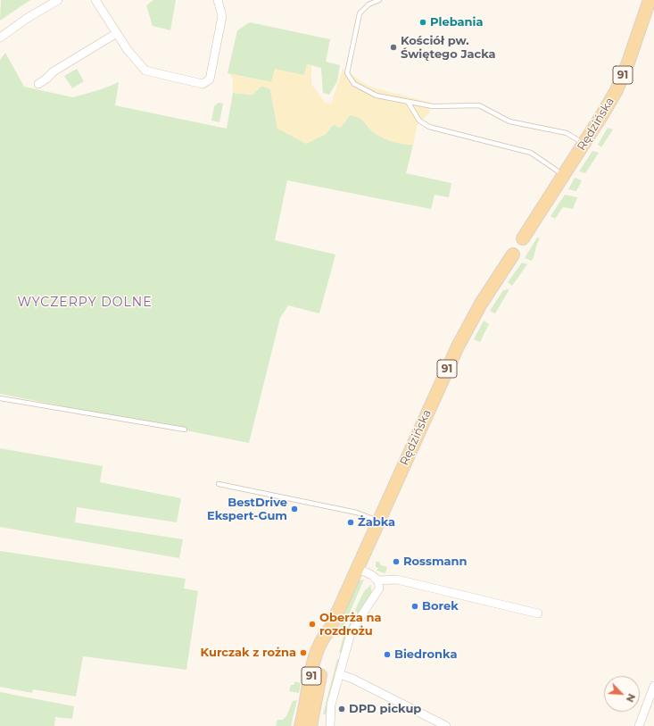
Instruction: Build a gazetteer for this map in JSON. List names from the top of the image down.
{
  "streets": {
    "main road": ["91", "Rędzińska"]
  },
  "districts": ["WYCZERPY DOLNE"],
  "places": [
    "Plebania",
    "Kościół pw. Świętego Jacka",
    "BestDrive Ekspert-Gum",
    "Żabka",
    "Rossmann",
    "Borek",
    "Oberża na rozdrożu",
    "Kurczak z rożna",
    "Biedronka",
    "DPD pickup"
  ],
  "north": "bottom right"
}
